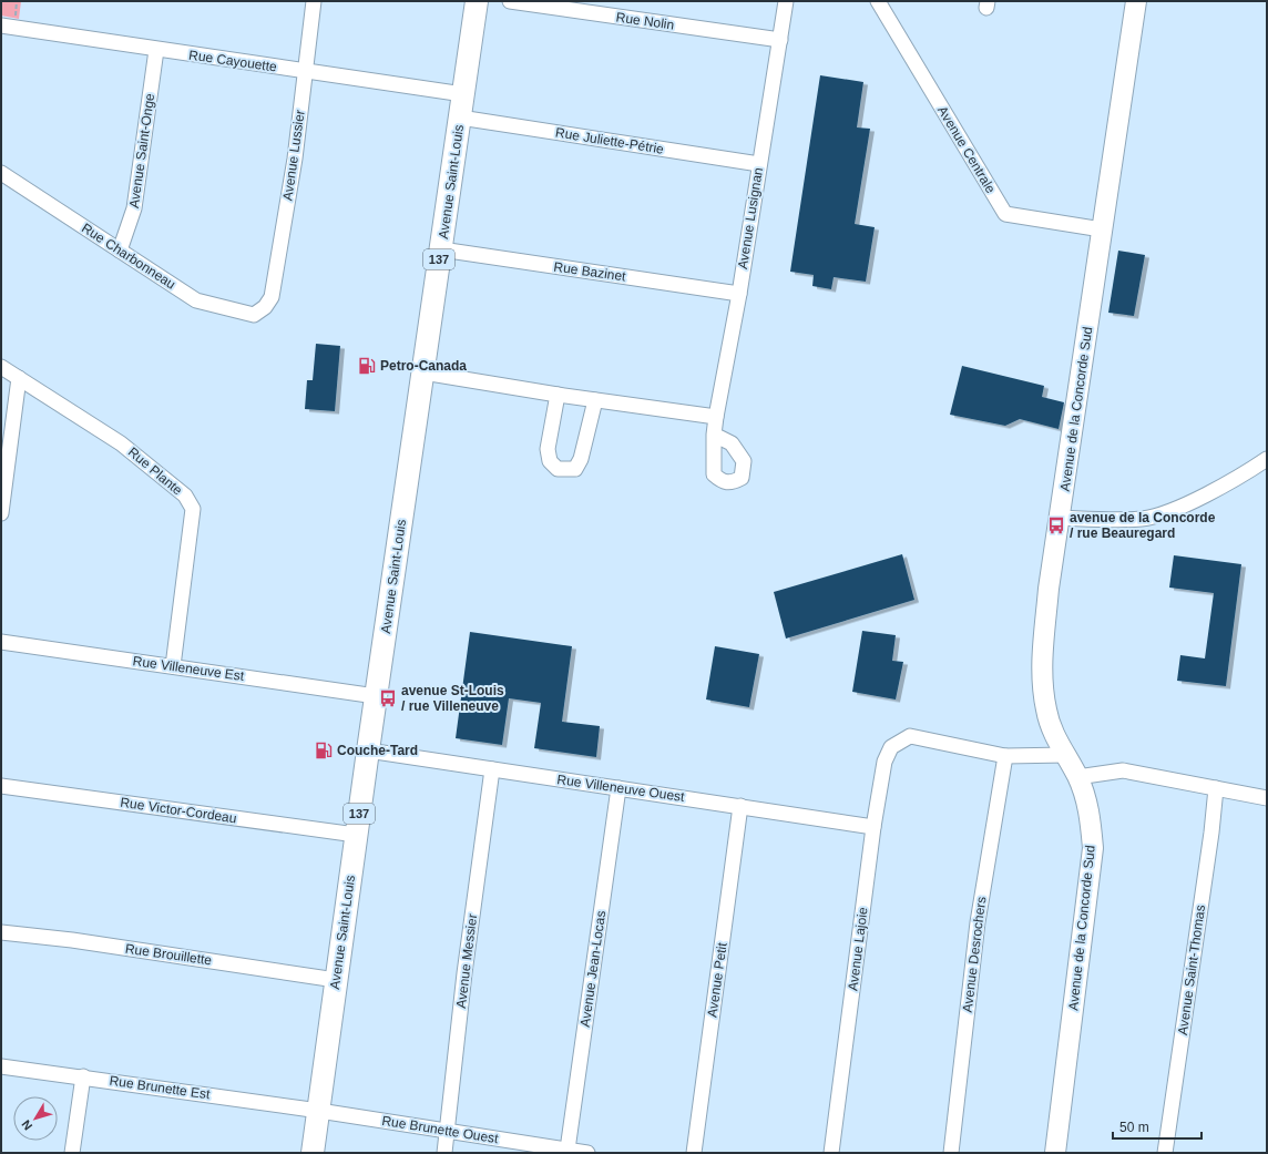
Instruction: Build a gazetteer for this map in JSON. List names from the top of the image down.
{
  "streets": {
    "main road": ["Avenue Saint-Louis", "137"],
    "street": [
      "Rue Nolin",
      "Rue Cayouette",
      "Rue Juliette-Pétrie",
      "Avenue Centrale",
      "Avenue Saint-Onge",
      "Avenue Lussier",
      "Avenue Lusignan",
      "Rue Charbonneau",
      "Rue Bazinet",
      "Avenue de la Concorde Sud",
      "Rue Plante",
      "Rue Villeneuve Est",
      "Rue Villeneuve Ouest",
      "Rue Victor-Cordeau",
      "Avenue Lajoie",
      "Rue Brouillette",
      "Avenue Desrochers",
      "Avenue Messier",
      "Avenue Jean-Locas",
      "Avenue Saint-Thomas",
      "Avenue Petit",
      "Rue Brunette Est",
      "Rue Brunette Ouest"
    ]
  },
  "crossings": [
    ["Rue Nolin", "Avenue Lusignan"],
    ["Rue Cayouette", "Avenue Saint-Onge"],
    ["Rue Cayouette", "Avenue Lussier"],
    ["Rue Cayouette", "Avenue Saint-Louis"],
    ["Rue Juliette-Pétrie", "Avenue Saint-Louis"],
    ["Rue Juliette-Pétrie", "Avenue Lusignan"],
    ["Avenue Centrale", "Avenue de la Concorde Sud"],
    ["Avenue Saint-Onge", "Rue Charbonneau"],
    ["Avenue Lussier", "Rue Charbonneau"],
    ["Avenue Saint-Louis", "Rue Bazinet"],
    ["Avenue Saint-Louis", "Rue Villeneuve Est"],
    ["Avenue Saint-Louis", "Rue Villeneuve Ouest"],
    ["Avenue Saint-Louis", "Rue Victor-Cordeau"],
    ["Avenue Saint-Louis", "Rue Brouillette"],
    ["Avenue Saint-Louis", "Rue Brunette Est"],
    ["Avenue Saint-Louis", "Rue Brunette Ouest"],
    ["Avenue Lusignan", "Rue Bazinet"],
    ["Rue Plante", "Rue Villeneuve Est"],
    ["Rue Villeneuve Ouest", "Avenue Lajoie"],
    ["Rue Villeneuve Ouest", "Avenue Messier"],
    ["Rue Villeneuve Ouest", "Avenue Jean-Locas"],
    ["Rue Villeneuve Ouest", "Avenue Petit"],
    ["Avenue Lajoie", "Avenue Desrochers"],
    ["Avenue Messier", "Rue Brunette Ouest"],
    ["Avenue Jean-Locas", "Rue Brunette Ouest"],
    ["Rue Brunette Est", "Rue Brunette Ouest"]
  ],
  "places": {
    "fuel station": ["Petro-Canada", "Couche-Tard"],
    "bus stop": ["avenue de la Concorde / rue Beauregard", "avenue St-Louis / rue Villeneuve"]
  },
  "scale_bar": "50 m",
  "north": "bottom left"
}
